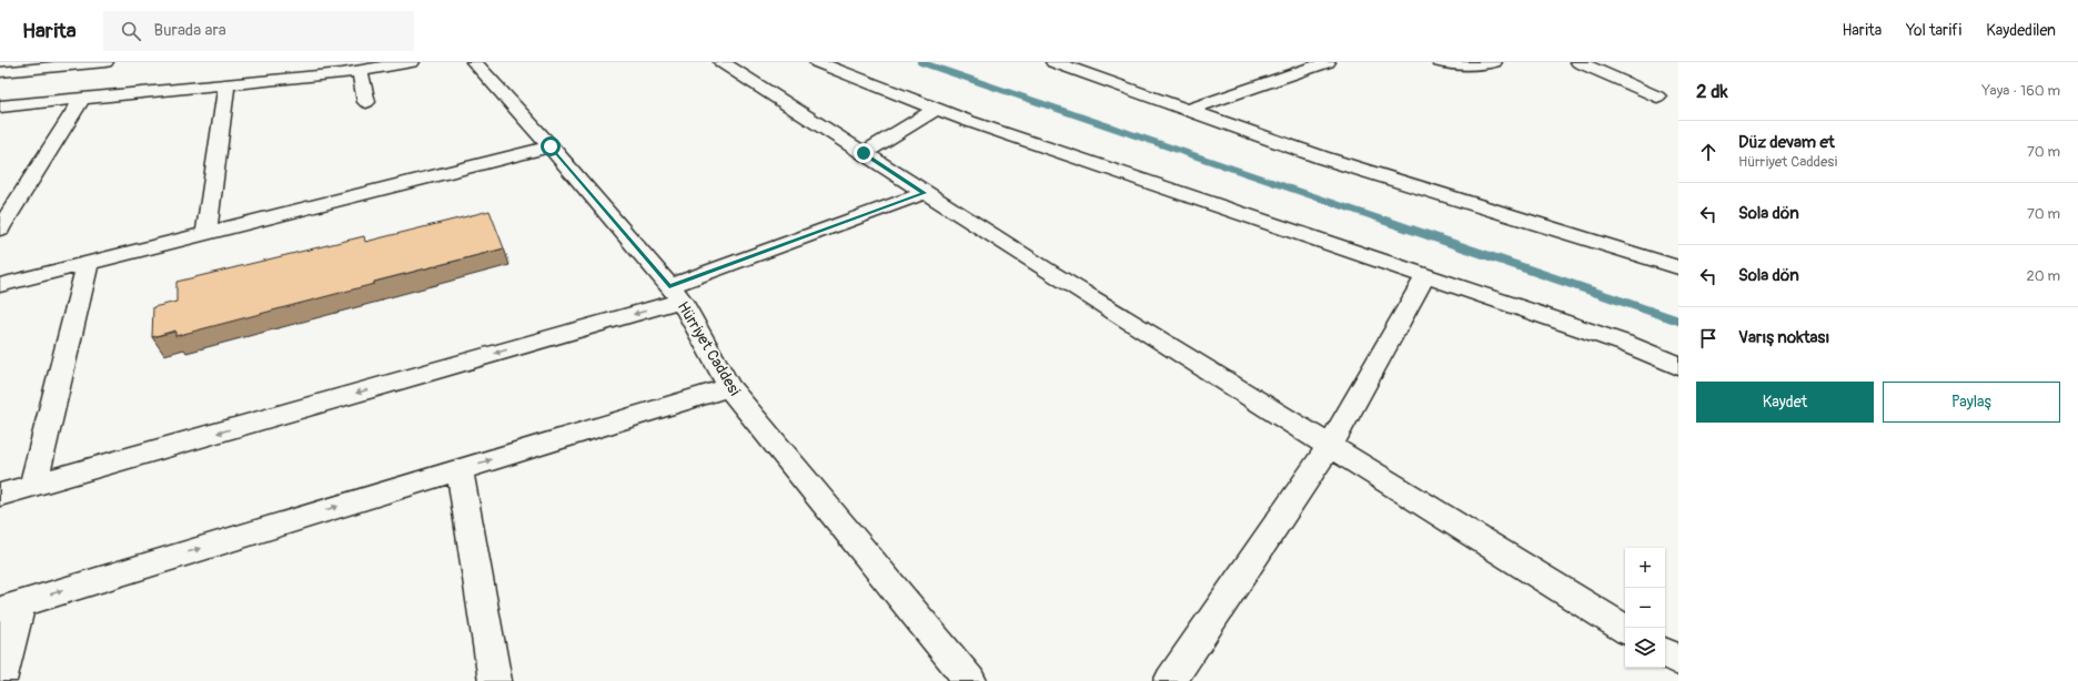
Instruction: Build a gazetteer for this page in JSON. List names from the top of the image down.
{
  "streets": {
    "street": ["Hürriyet Caddesi"]
  },
  "page": {
    "header": "Harita",
    "search": "Burada ara",
    "nav": ["Harita", "Yol tarifi", "Kaydedilen"],
    "heading": ["2 dk", "Yaya · 160 m"],
    "list": [
      ["Düz devam et", "Hürriyet Caddesi", "70 m"],
      ["Sola dön", "70 m"],
      ["Sola dön", "20 m"],
      "Varış noktası"
    ],
    "buttons": ["Kaydet", "Paylaş"],
    "map_buttons": ["+", "−"]
  }
}
